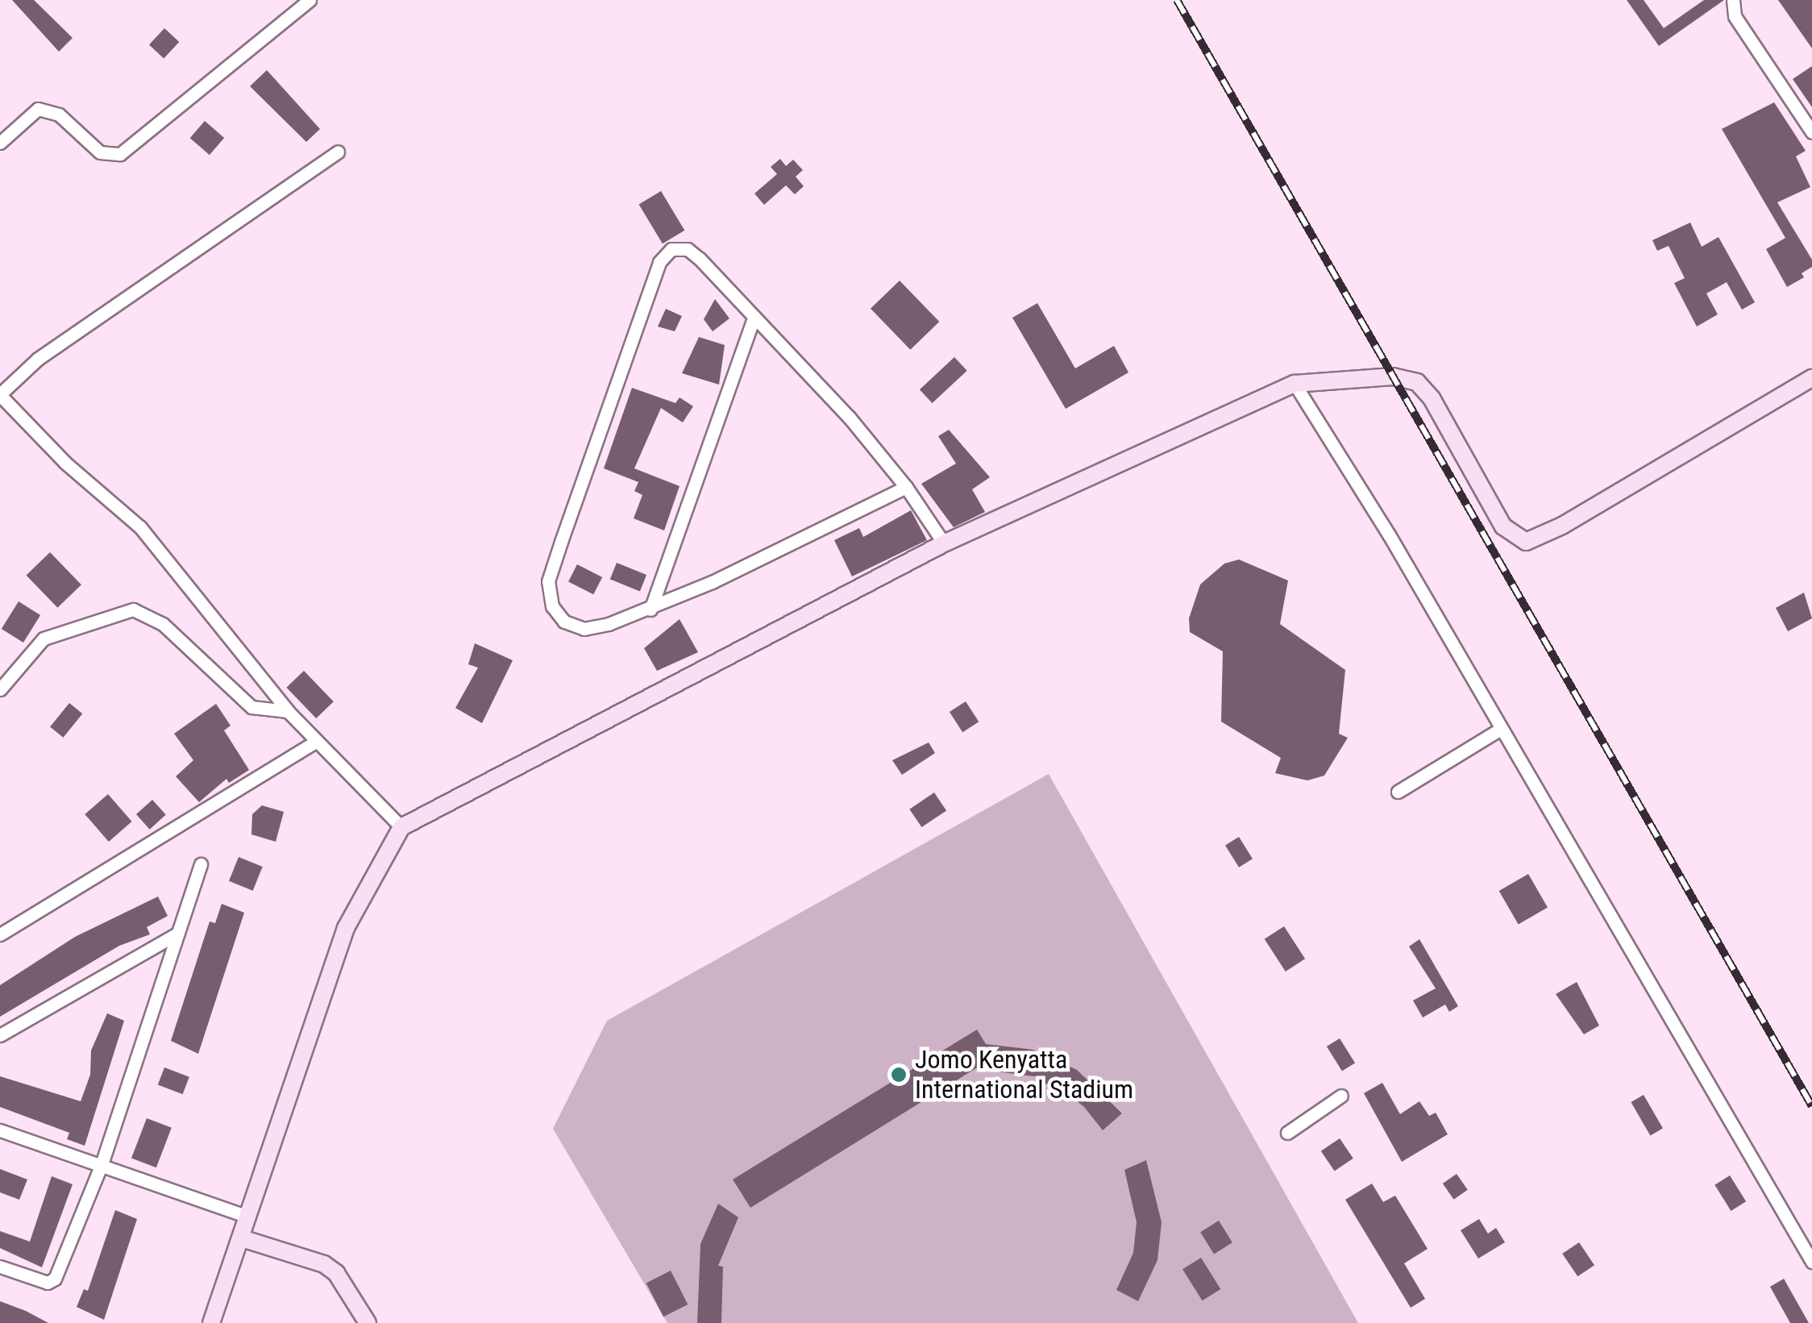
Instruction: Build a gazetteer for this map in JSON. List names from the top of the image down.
{
  "places": ["Jomo Kenyatta International Stadium"]
}
